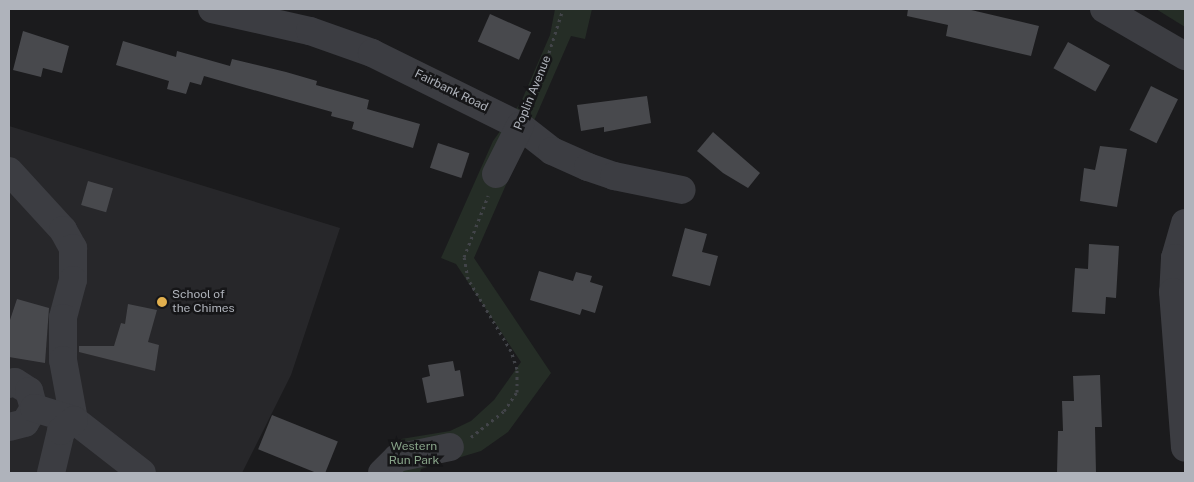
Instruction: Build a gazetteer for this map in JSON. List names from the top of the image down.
{
  "streets": {
    "street": ["Fairbank Road", "Poplin Avenue"]
  },
  "crossings": [
    ["Fairbank Road", "Poplin Avenue"]
  ],
  "parks": ["Western Run Park"],
  "places": ["School of the Chimes"]
}
